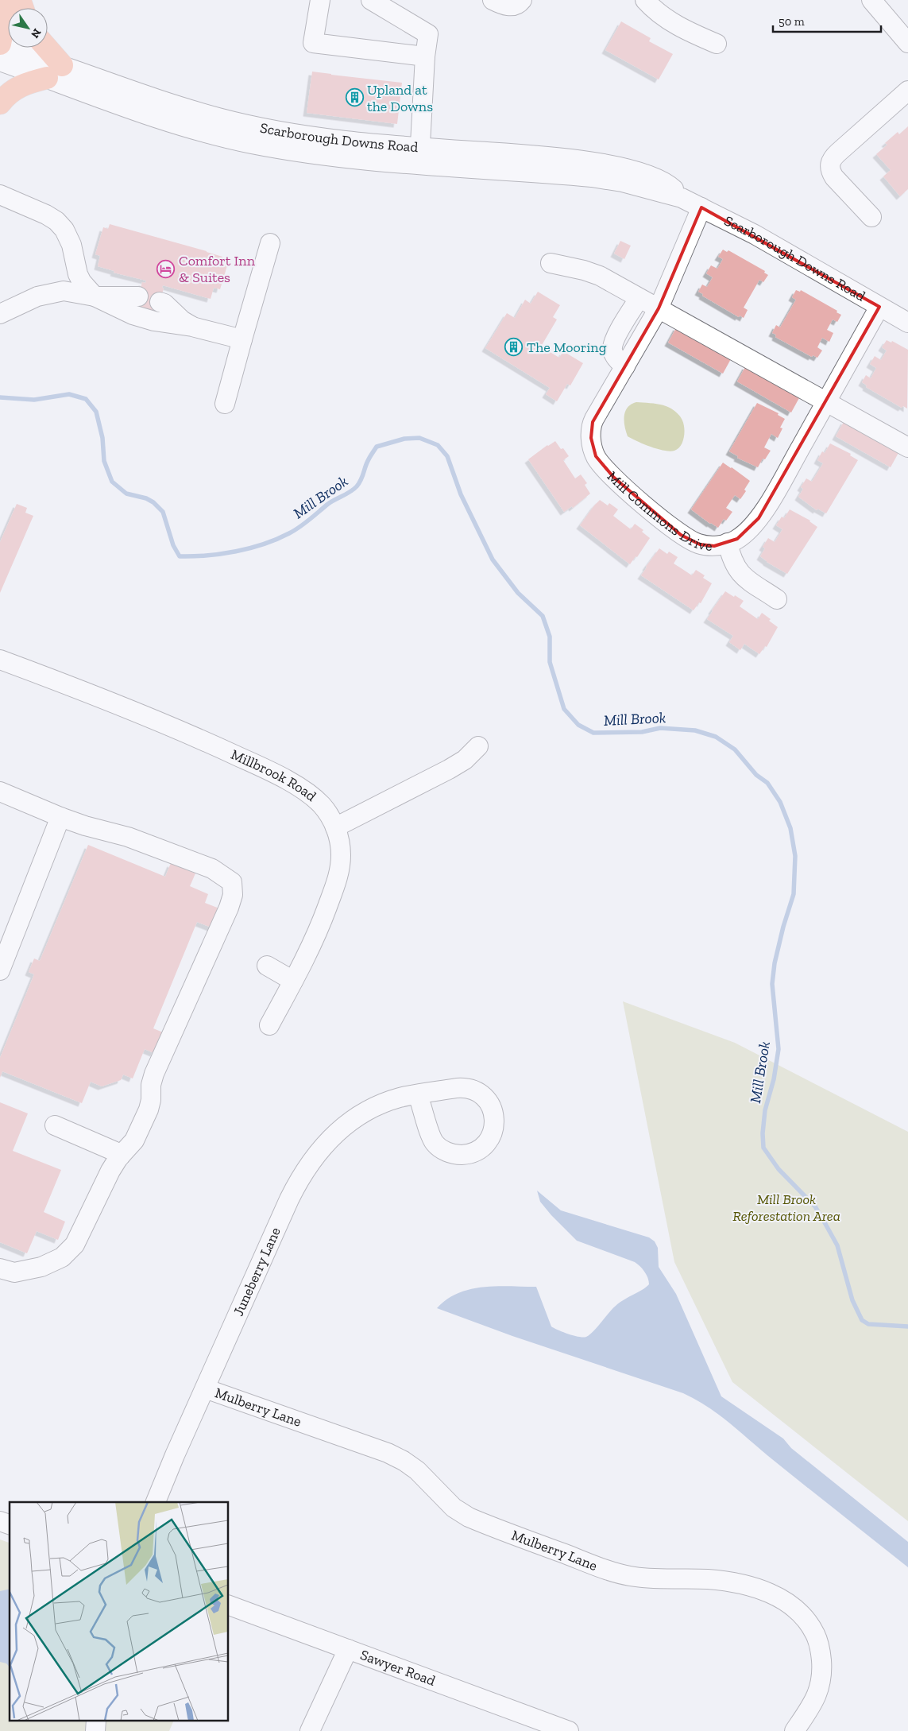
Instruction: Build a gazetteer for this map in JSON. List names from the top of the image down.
{
  "streets": {
    "street": [
      "Scarborough Downs Road",
      "Mill Commons Drive",
      "Millbrook Road",
      "Juneberry Lane",
      "Mulberry Lane",
      "Sawyer Road"
    ]
  },
  "crossings": [
    ["Scarborough Downs Road", "Mill Commons Drive"],
    ["Juneberry Lane", "Mulberry Lane"]
  ],
  "water": ["Mill Brook"],
  "parks": ["Mill Brook Reforestation Area"],
  "places": {
    "building": ["Upland at the Downs", "The Mooring"],
    "hotel": ["Comfort Inn & Suites"]
  },
  "scale_bar": "50 m",
  "north": "bottom right"
}
